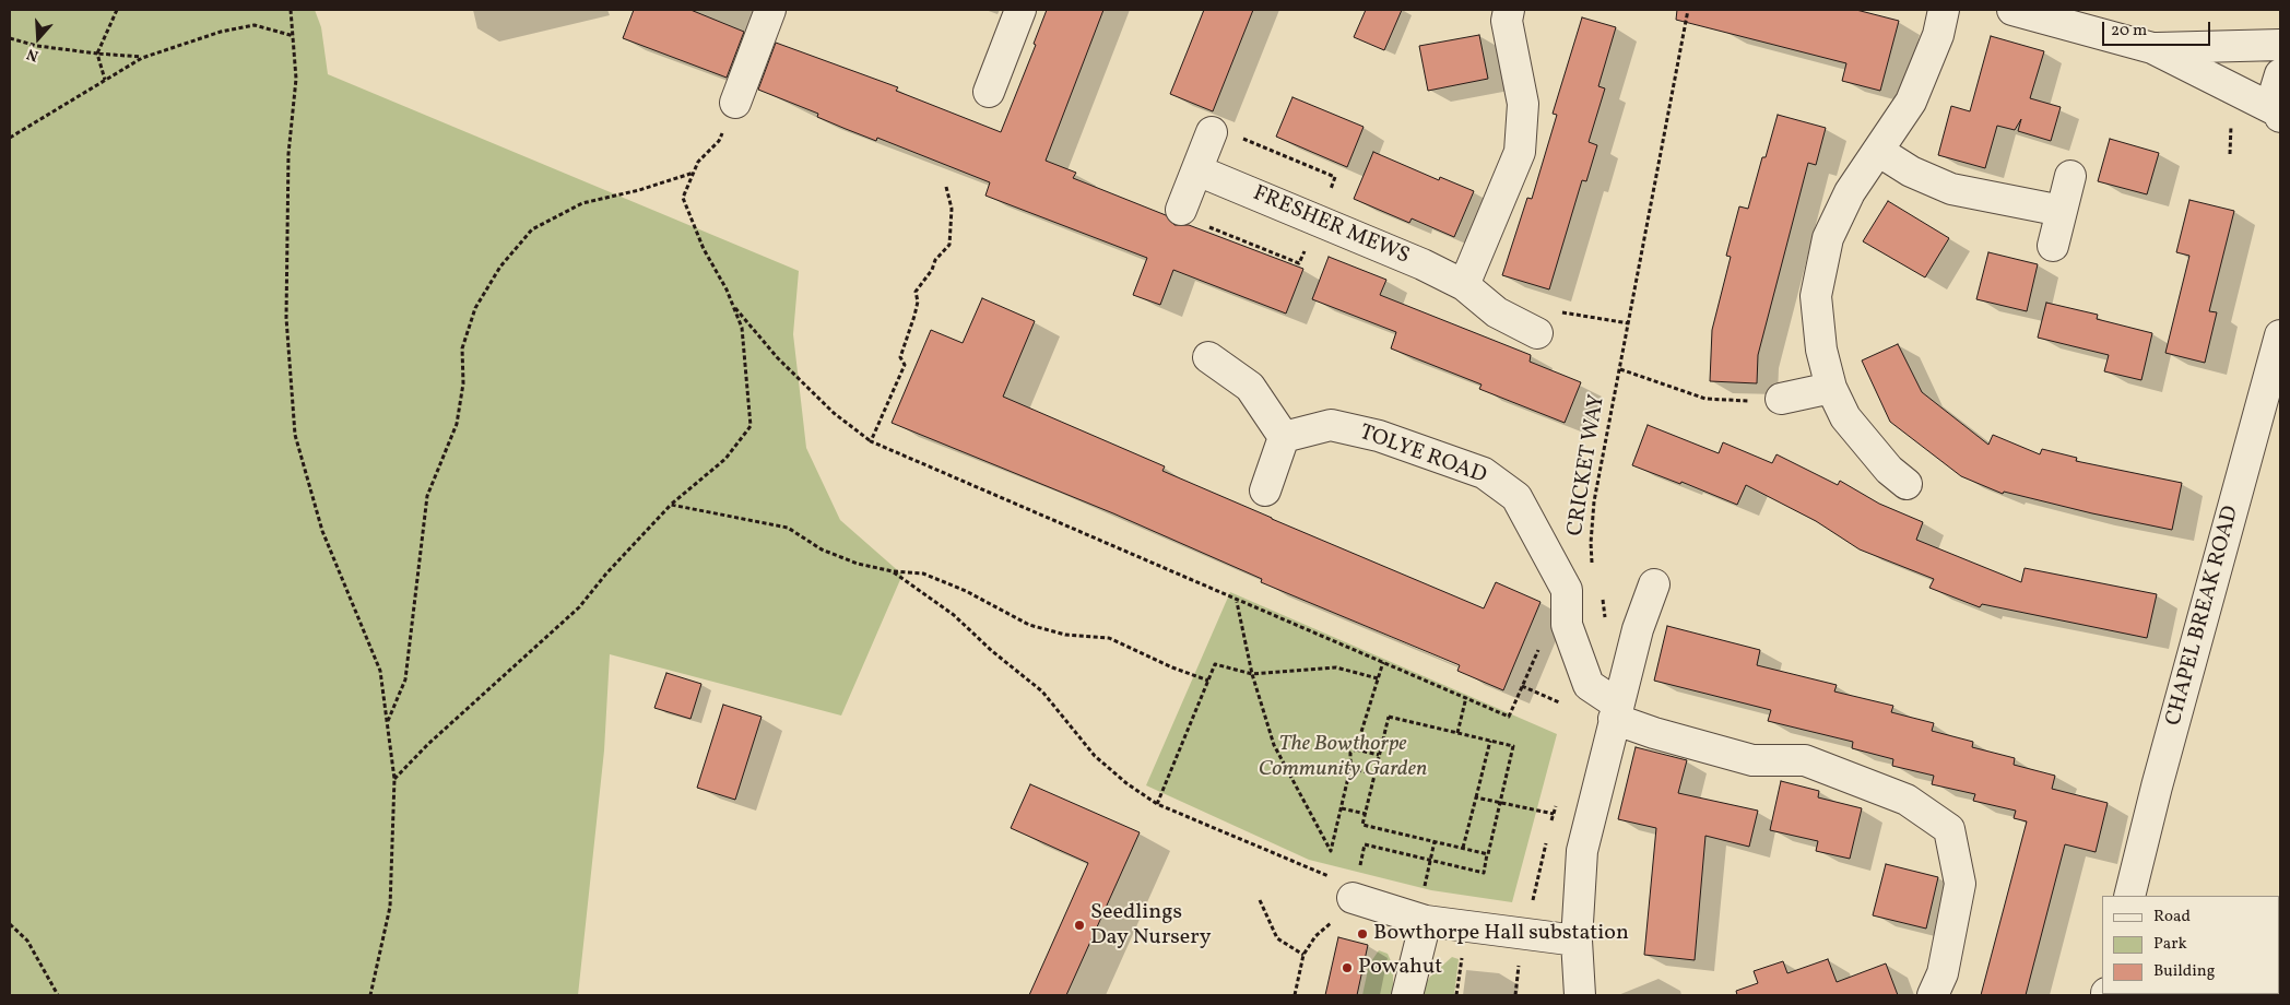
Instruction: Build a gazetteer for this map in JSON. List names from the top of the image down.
{
  "streets": {
    "street": ["FRESHER MEWS", "TOLYE ROAD", "CHAPEL BREAK ROAD"],
    "path": ["CRICKET WAY"]
  },
  "parks": ["The Bowthorpe Community Garden"],
  "places": ["Seedlings Day Nursery", "Bowthorpe Hall substation", "Powahut"],
  "legend": ["Road", "Park", "Building"],
  "scale_bar": "20 m",
  "north": "bottom"
}
